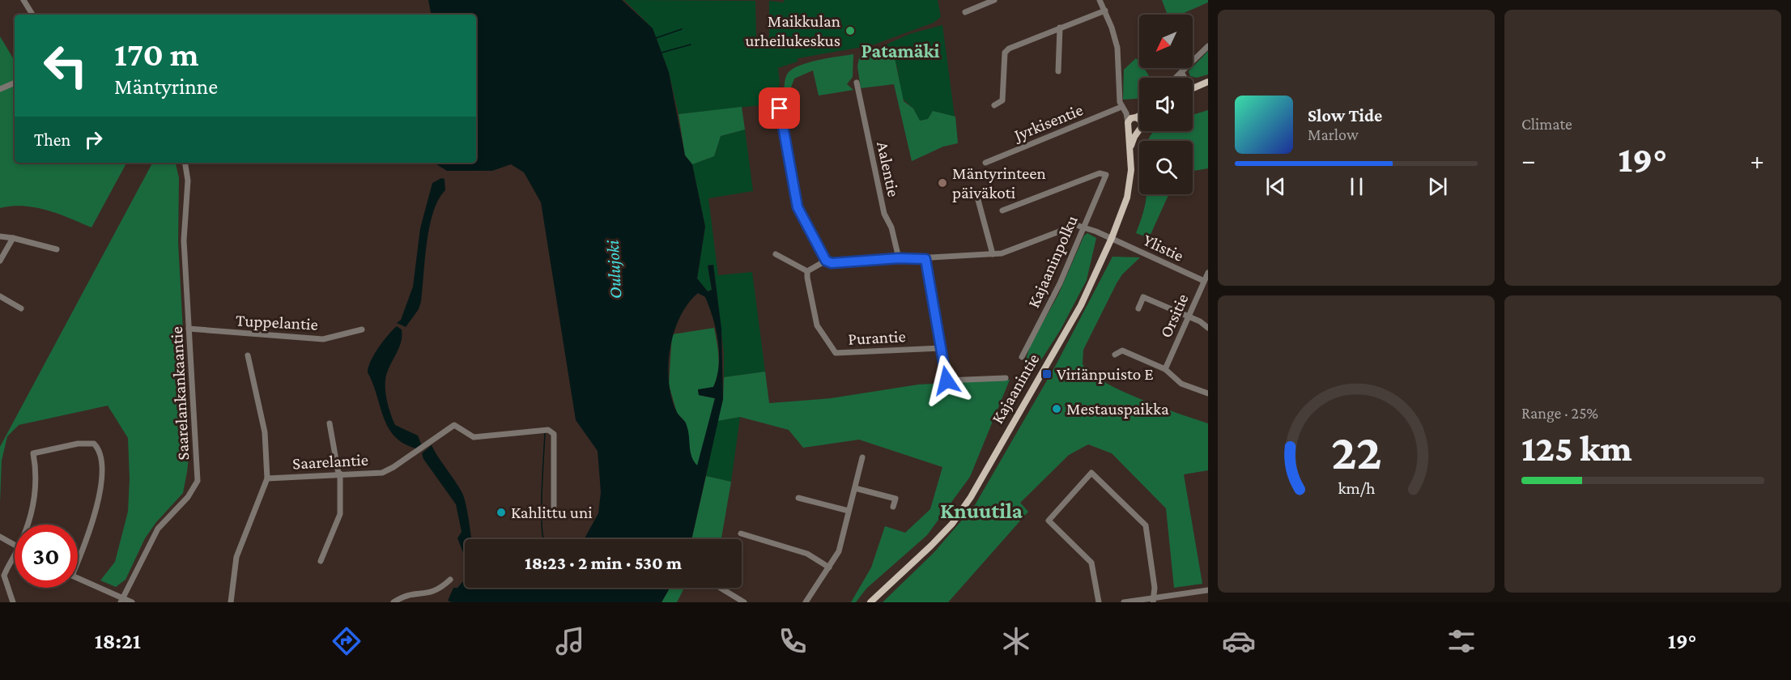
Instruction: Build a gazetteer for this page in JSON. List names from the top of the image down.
{
  "streets": {
    "main road": ["Kajaanintie"],
    "street": [
      "Jyrkisentie",
      "Aalentie",
      "Ylistie",
      "Kajaaninpolku",
      "Orsitie",
      "Tuppelantie",
      "Purantie",
      "Saarelankankaantie",
      "Saarelantie"
    ]
  },
  "crossings": [
    ["Ylistie", "Kajaaninpolku"],
    ["Ylistie", "Orsitie"],
    ["Ylistie", "Kajaanintie"],
    ["Tuppelantie", "Saarelankankaantie"]
  ],
  "districts": ["Patamäki", "Knuutila"],
  "water": ["Oulujoki"],
  "places": {
    "other": [
      "Maikkulan urheilukeskus",
      "Mäntyrinteen päiväkoti",
      "Mestauspaikka",
      "Kahlittu uni"
    ],
    "transit": ["Viriänpuisto E"]
  },
  "north": "bottom left",
  "page": {
    "tile": [
      "Climate",
      ["Range · 25%", "125 km"]
    ],
    "turn": ["170 m", "Mäntyrinne"],
    "song": ["Slow Tide", "Marlow"],
    "then": "Then",
    "heat": ["−", "19°", "+"],
    "limit": "30",
    "trip": "18:23 · 2 min · 530 m",
    "tabs": ["18:21", "19°"],
    "gauge": ["22", "km/h"]
  }
}
